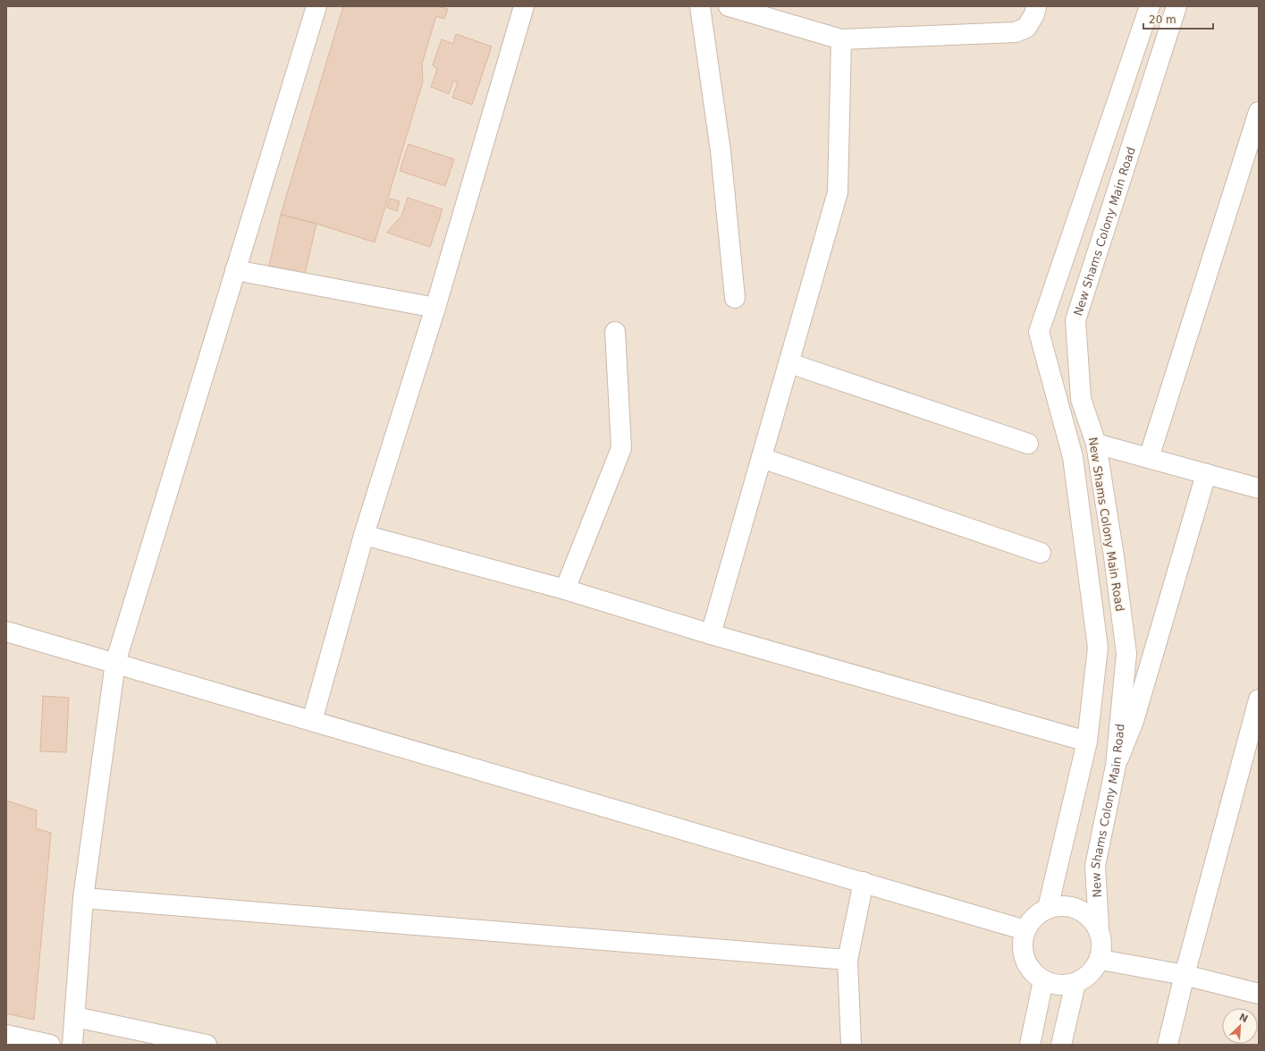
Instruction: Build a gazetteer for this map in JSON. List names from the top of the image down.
{
  "streets": {
    "street": ["New Shams Colony Main Road"]
  },
  "scale_bar": "20 m",
  "north": "top right"
}
